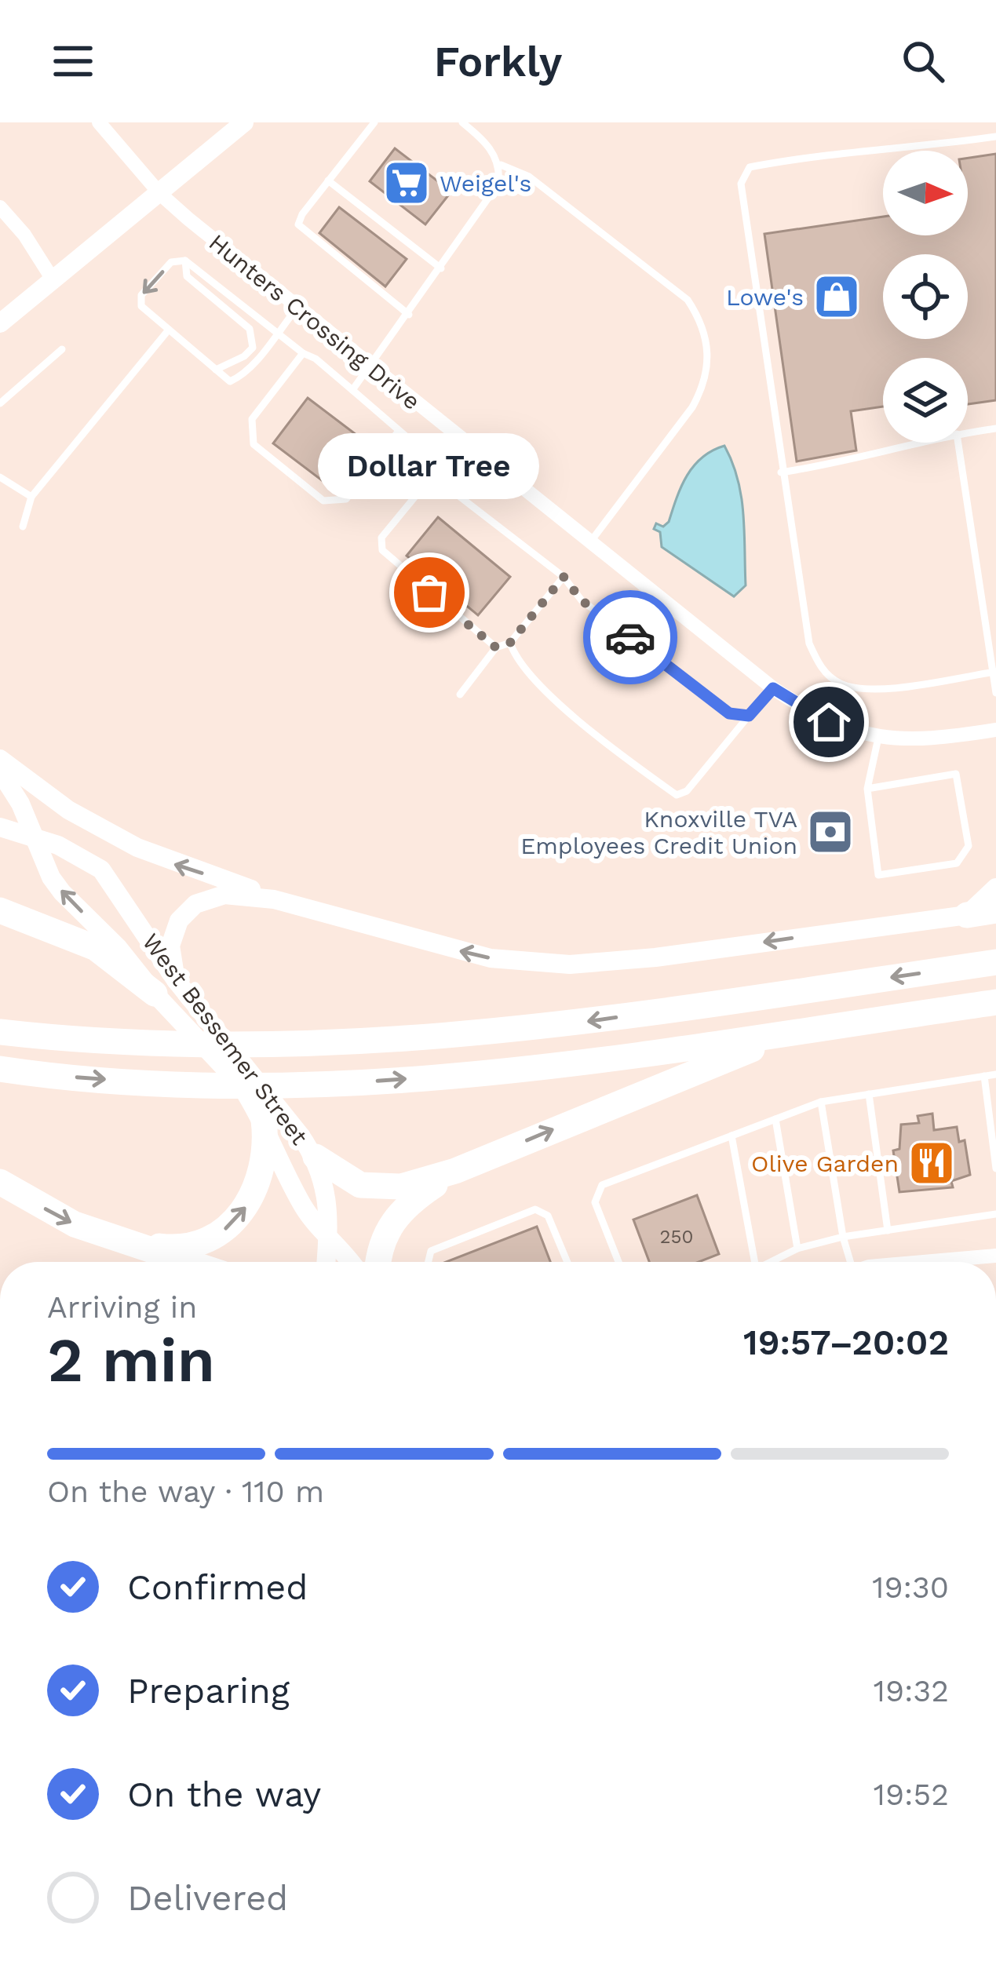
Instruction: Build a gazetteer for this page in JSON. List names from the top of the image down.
{
  "streets": {
    "main road": ["West Bessemer Street"],
    "street": ["Hunters Crossing Drive"]
  },
  "places": {
    "supermarket": ["Weigel's"],
    "shop": ["Lowe's"],
    "other": ["Dollar Tree"],
    "bank": ["Knoxville TVA Employees Credit Union"],
    "restaurant": ["Olive Garden"]
  },
  "house_numbers": ["250"],
  "north": "right",
  "page": {
    "header": "Forkly",
    "bubble": "Dollar Tree",
    "heading": ["2 min", "Arriving in", "19:57–20:02"],
    "bar": "On the way · 110 m",
    "list": [
      ["Confirmed", "19:30"],
      ["Preparing", "19:32"],
      ["On the way", "19:52"],
      "Delivered"
    ]
  }
}
